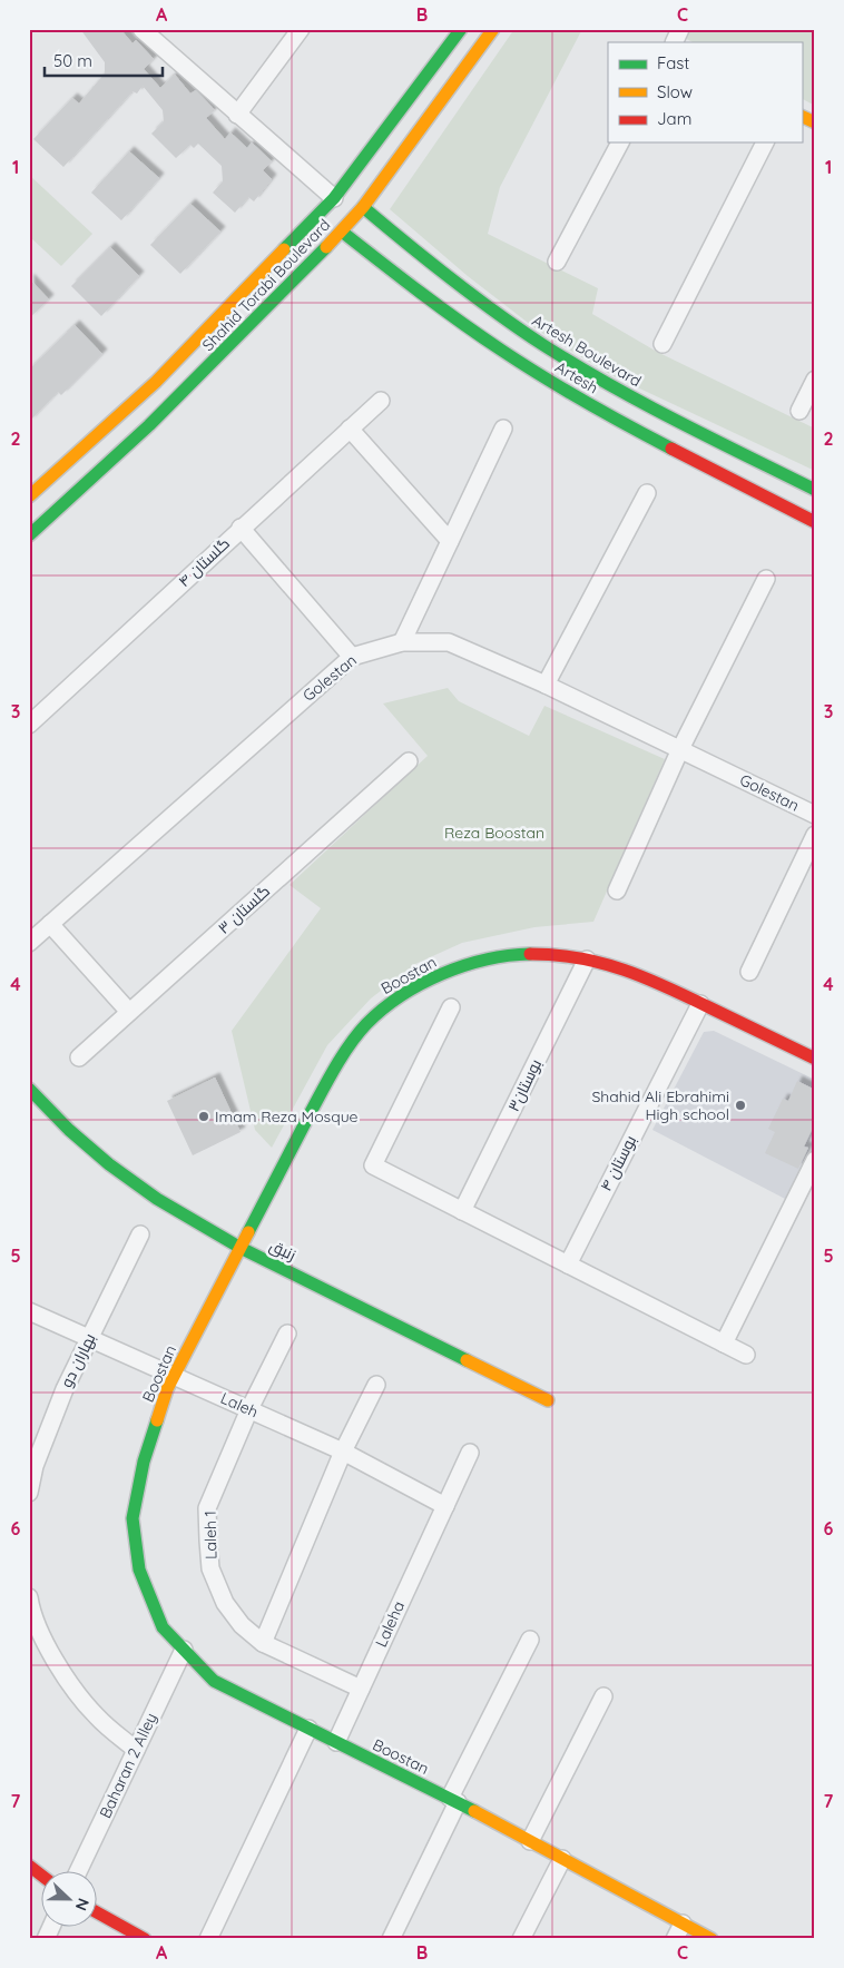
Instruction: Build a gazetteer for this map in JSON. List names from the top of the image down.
{
  "streets": {
    "street": [
      "Shahid Torabi Boulevard",
      "Artesh Boulevard",
      "Artesh",
      "گلستان ۴",
      "Golestan",
      "گلستان ۳",
      "Boostan",
      "بوستان۳",
      "بوستان ۴",
      "زنبق",
      "بهاران دو",
      "Laleh",
      "Laleh 1",
      "Laleha",
      "Baharan 2 Alley"
    ]
  },
  "crossings": [
    ["Shahid Torabi Boulevard", "Artesh Boulevard"],
    ["Shahid Torabi Boulevard", "Artesh"],
    ["Boostan", "بوستان۳"],
    ["Boostan", "بوستان ۴"],
    ["Boostan", "زنبق"],
    ["Boostan", "Laleh"],
    ["Boostan", "Laleha"],
    ["Boostan", "Baharan 2 Alley"],
    ["بهاران دو", "Laleh"],
    ["Laleh", "Laleh 1"],
    ["Laleh", "Laleha"],
    ["Laleh 1", "Laleha"]
  ],
  "parks": ["Reza Boostan"],
  "places": ["Shahid Ali Ebrahimi High school", "Imam Reza Mosque"],
  "legend": ["Fast", "Slow", "Jam"],
  "scale_bar": "50 m",
  "north": "right",
  "grid": {
    "columns": ["A", "B", "C"],
    "rows": [
      "1",
      "2",
      "3",
      "4",
      "5",
      "6",
      "7"
    ]
  }
}
